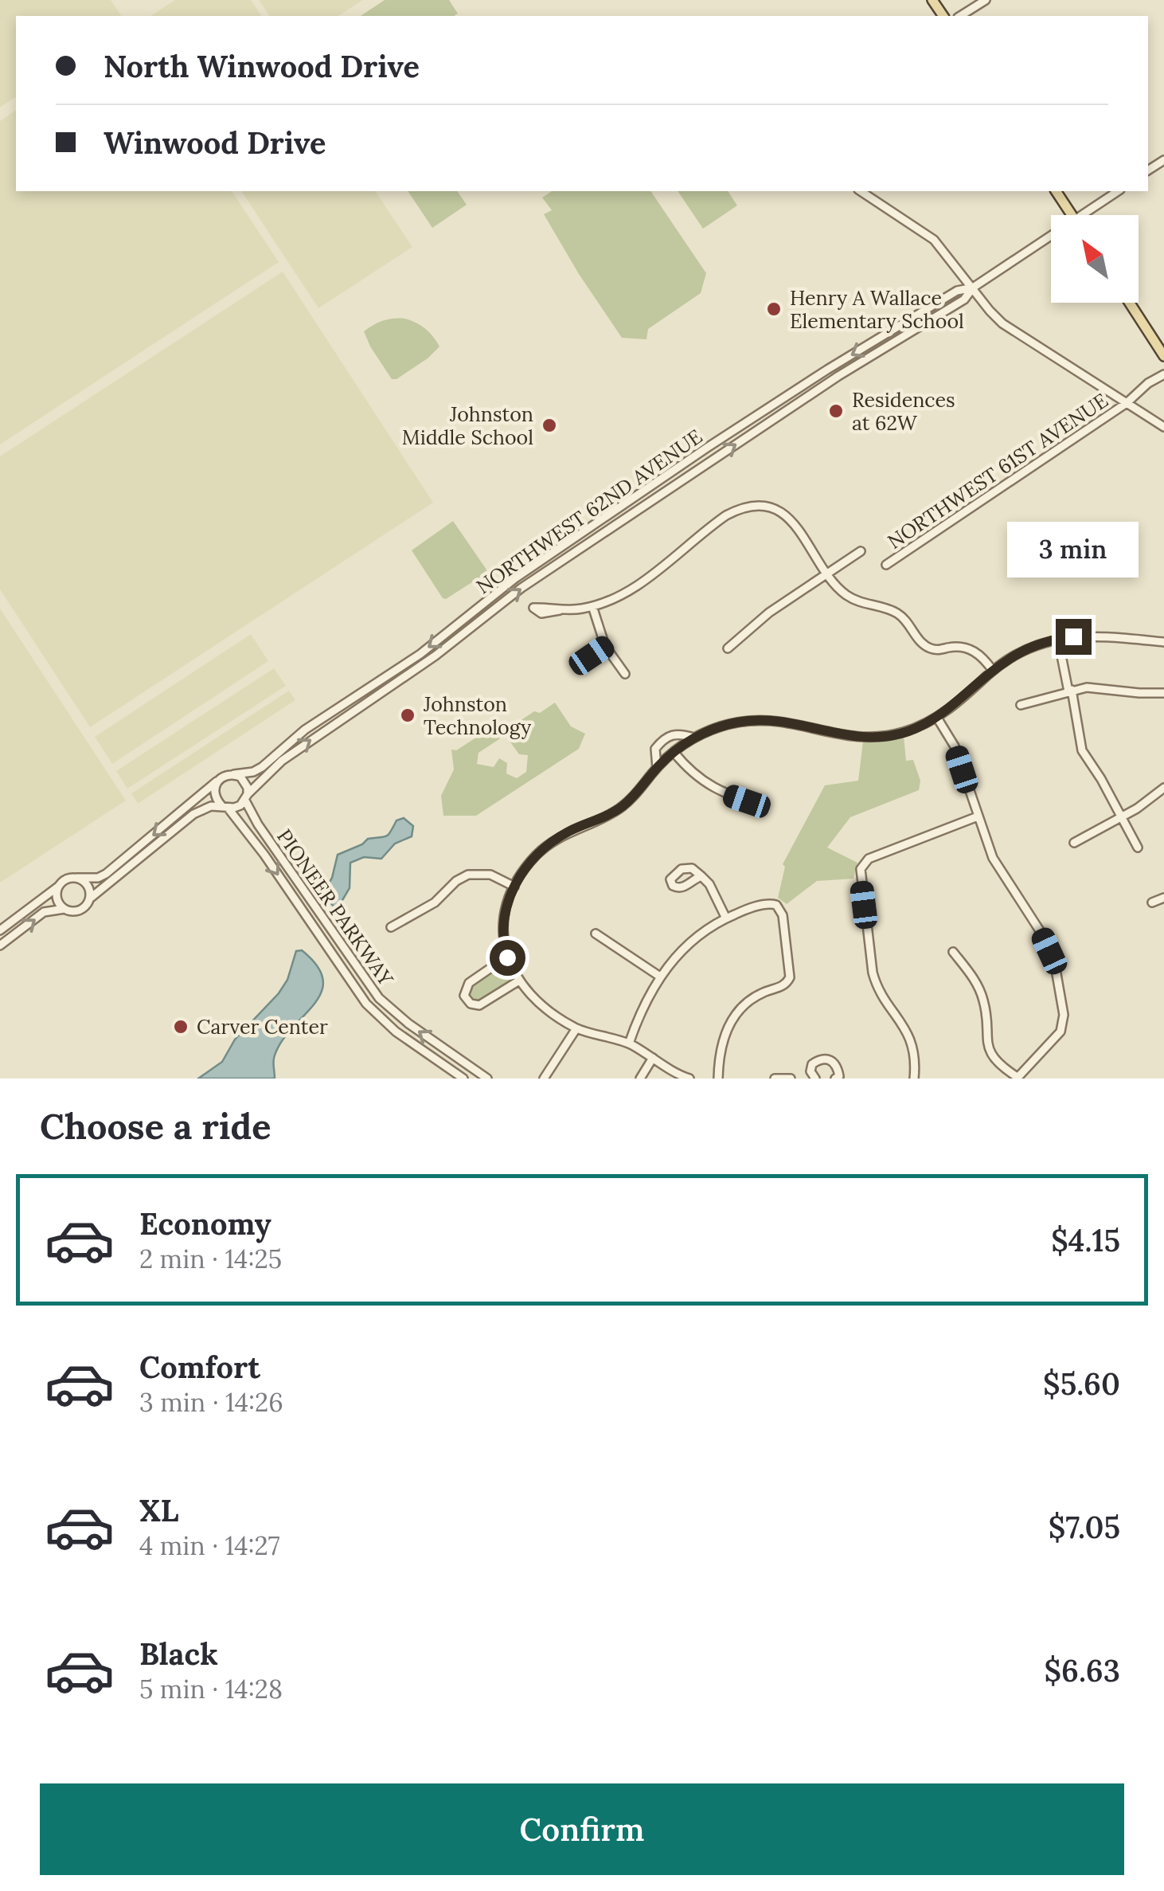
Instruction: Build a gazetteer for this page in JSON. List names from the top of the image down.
{
  "streets": {
    "street": ["NORTHWEST 61ST AVENUE", "NORTHWEST 62ND AVENUE", "PIONEER PARKWAY"]
  },
  "crossings": [
    ["NORTHWEST 62ND AVENUE", "PIONEER PARKWAY"]
  ],
  "places": [
    "Henry A Wallace Elementary School",
    "Residences at 62W",
    "Johnston Middle School",
    "Johnston Technology",
    "Carver Center"
  ],
  "north": "top left",
  "page": {
    "banner": ["North Winwood Drive", "Winwood Drive"],
    "bubble": "3 min",
    "heading": "Choose a ride",
    "list": [
      {
        "name": "Economy",
        "note": "2 min · 14:25",
        "value": "$4.15"
      },
      {
        "name": "Comfort",
        "note": "3 min · 14:26",
        "value": "$5.60"
      },
      {
        "name": "XL",
        "note": "4 min · 14:27",
        "value": "$7.05"
      },
      {
        "name": "Black",
        "note": "5 min · 14:28",
        "value": "$6.63"
      }
    ],
    "buttons": "Confirm"
  }
}
